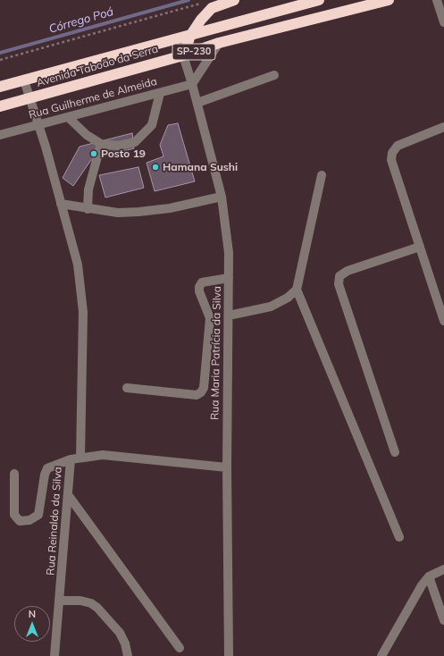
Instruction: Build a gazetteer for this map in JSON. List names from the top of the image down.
{
  "streets": {
    "highway": ["SP-230", "Avenida Taboão da Serra"],
    "street": ["Rua Guilherme de Almeida", "Rua Maria Patrícia da Silva", "Rua Reinaldo da Silva"]
  },
  "crossings": [
    ["Avenida Taboão da Serra", "Rua Maria Patrícia da Silva"],
    ["Rua Guilherme de Almeida", "Rua Maria Patrícia da Silva"],
    ["Rua Maria Patrícia da Silva", "Rua Reinaldo da Silva"]
  ],
  "water": ["Córrego Poá"],
  "places": ["Posto 19", "Hamana Sushi"],
  "north": "top"
}
